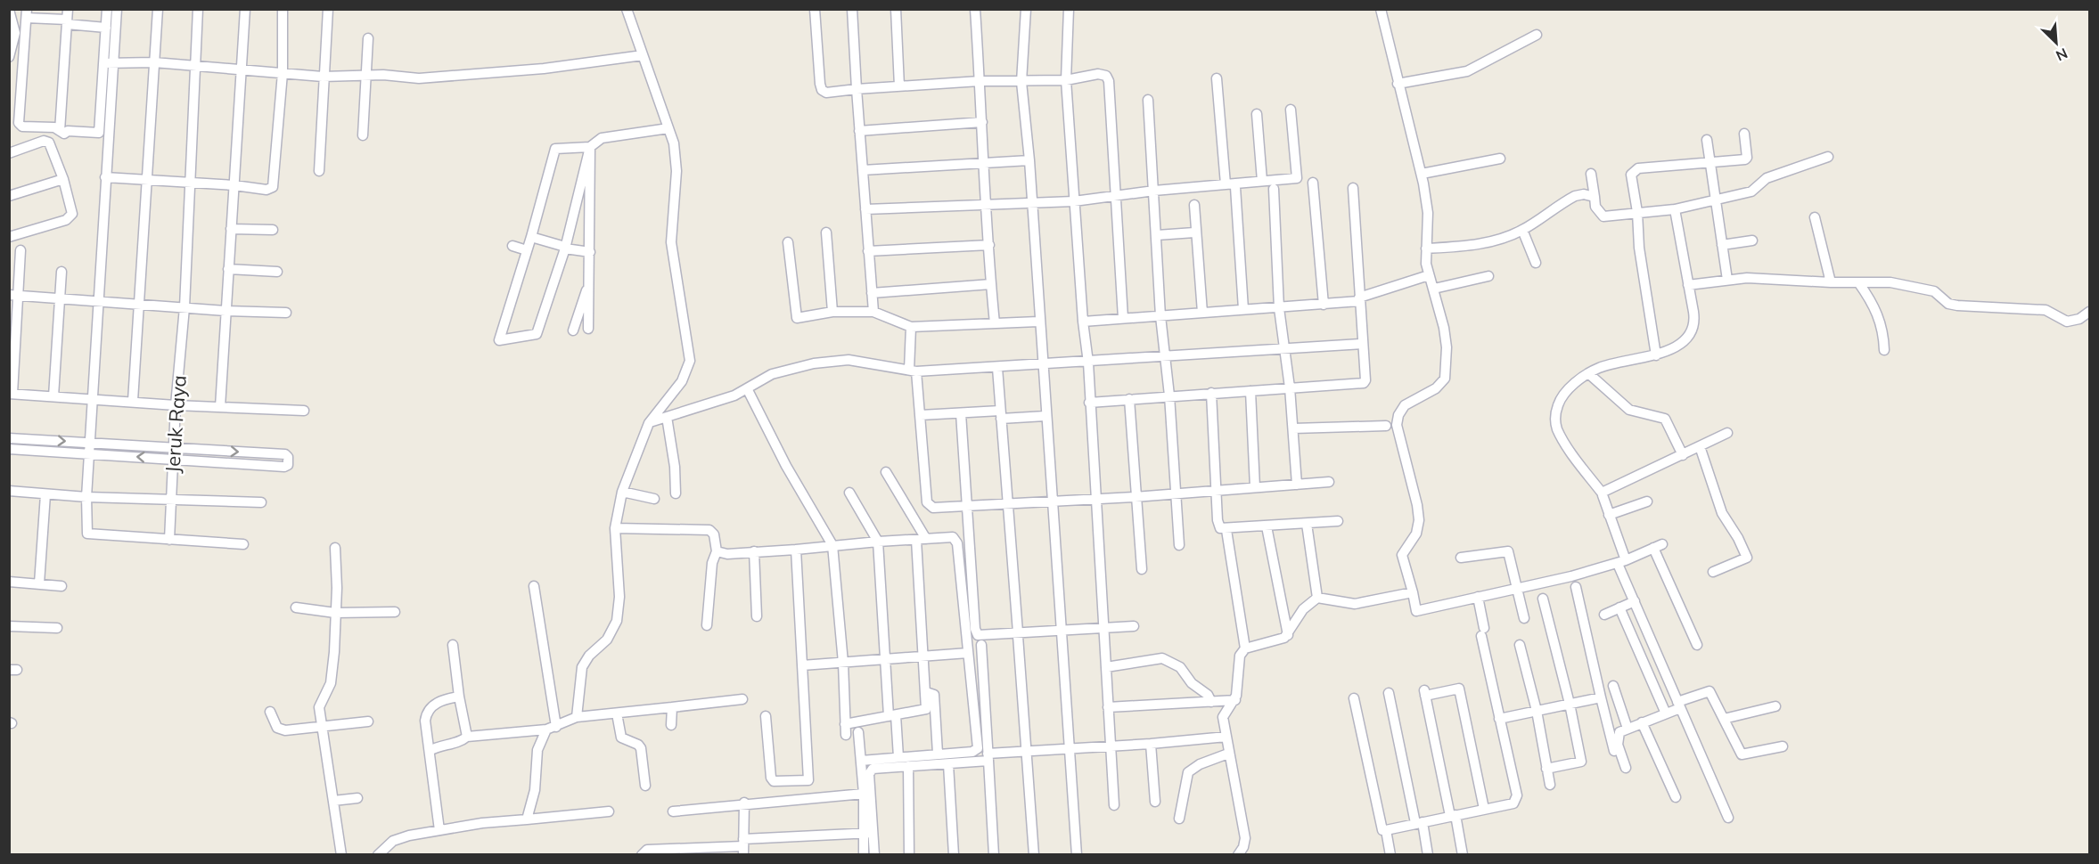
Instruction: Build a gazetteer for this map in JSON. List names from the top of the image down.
{
  "streets": {
    "street": ["Jeruk Raya"]
  },
  "north": "bottom right"
}
